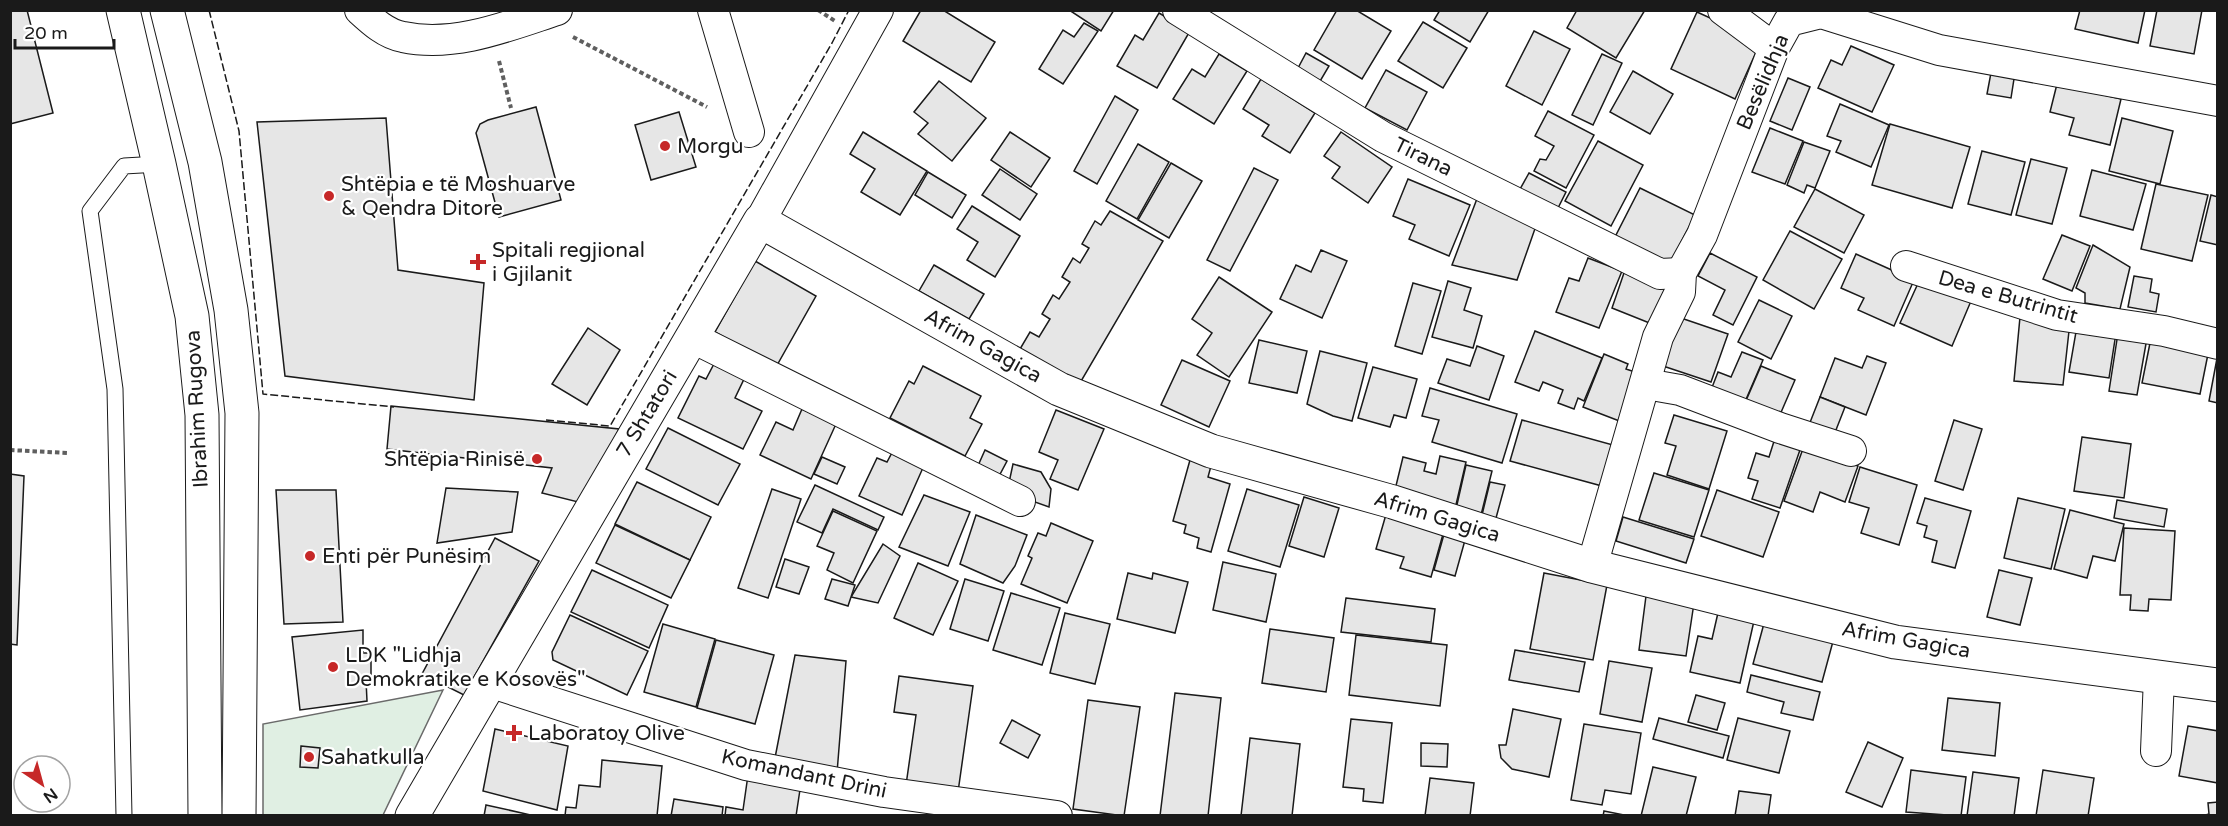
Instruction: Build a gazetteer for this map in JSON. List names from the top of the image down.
{
  "streets": {
    "street": [
      "Besëlidhja",
      "Tirana",
      "Dea e Butrintit",
      "Afrim Gagica",
      "Ibrahim Rugova",
      "7 Shtatori",
      "Komandant Drini"
    ]
  },
  "crossings": [
    ["Besëlidhja", "Tirana"],
    ["Besëlidhja", "Afrim Gagica"],
    ["Afrim Gagica", "7 Shtatori"],
    ["7 Shtatori", "Komandant Drini"]
  ],
  "places": {
    "other": [
      "Morgu",
      "Shtëpia e të Moshuarve & Qendra Ditore",
      "Shtëpia Rinisë",
      "Enti për Punësim",
      "LDK \"Lidhja Demokratike e Kosovës\"",
      "Sahatkulla"
    ],
    "health": ["Spitali regjional i Gjilanit", "Laboratoy Olive"]
  },
  "scale_bar": "20 m",
  "north": "bottom right"
}
